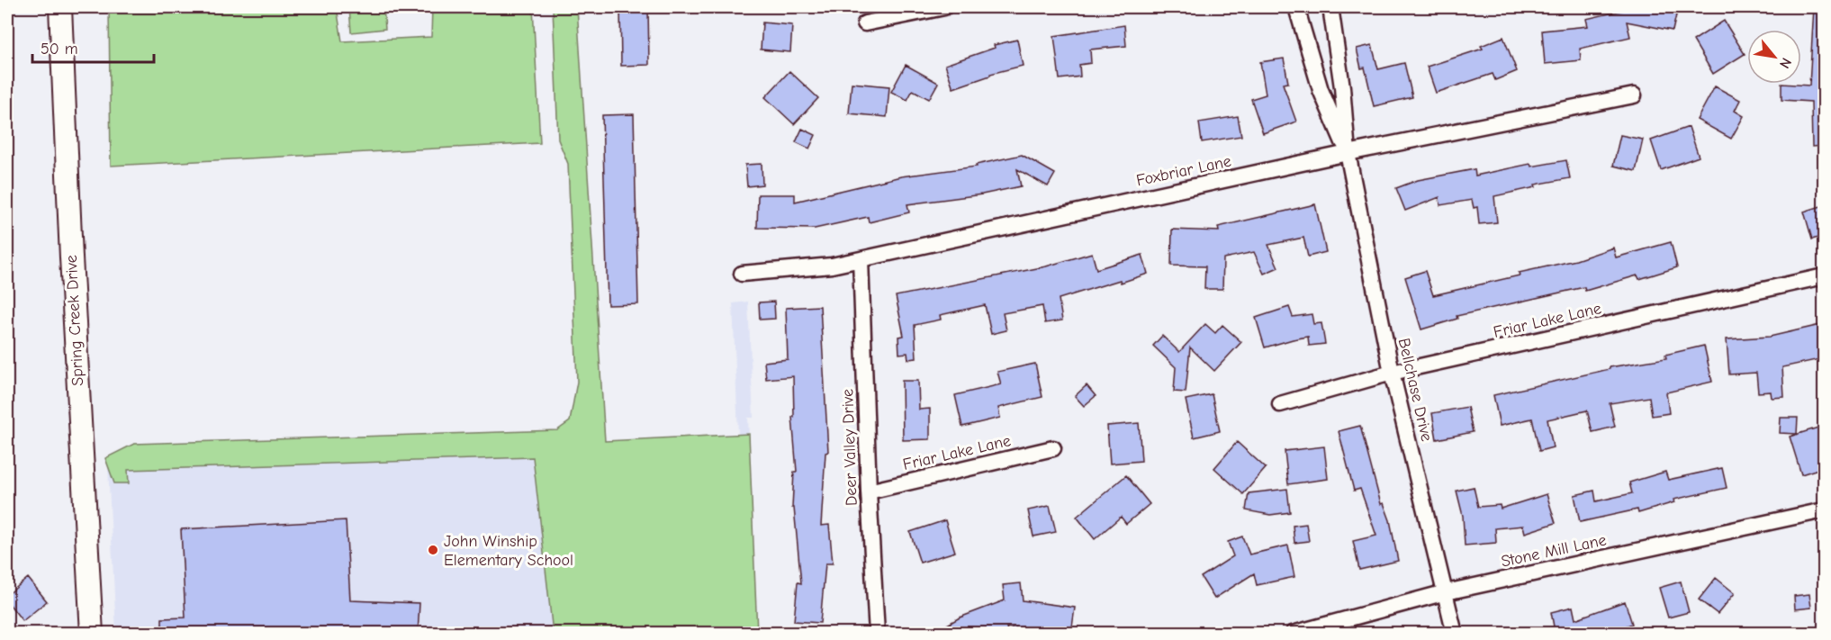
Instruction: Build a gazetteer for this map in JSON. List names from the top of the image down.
{
  "streets": {
    "street": [
      "Foxbriar Lane",
      "Spring Creek Drive",
      "Friar Lake Lane",
      "Bellchase Drive",
      "Deer Valley Drive",
      "Stone Mill Lane"
    ]
  },
  "crossings": [
    ["Foxbriar Lane", "Bellchase Drive"],
    ["Foxbriar Lane", "Deer Valley Drive"],
    ["Friar Lake Lane", "Bellchase Drive"],
    ["Friar Lake Lane", "Deer Valley Drive"],
    ["Bellchase Drive", "Stone Mill Lane"]
  ],
  "places": ["John Winship Elementary School"],
  "scale_bar": "50 m",
  "north": "bottom right"
}
